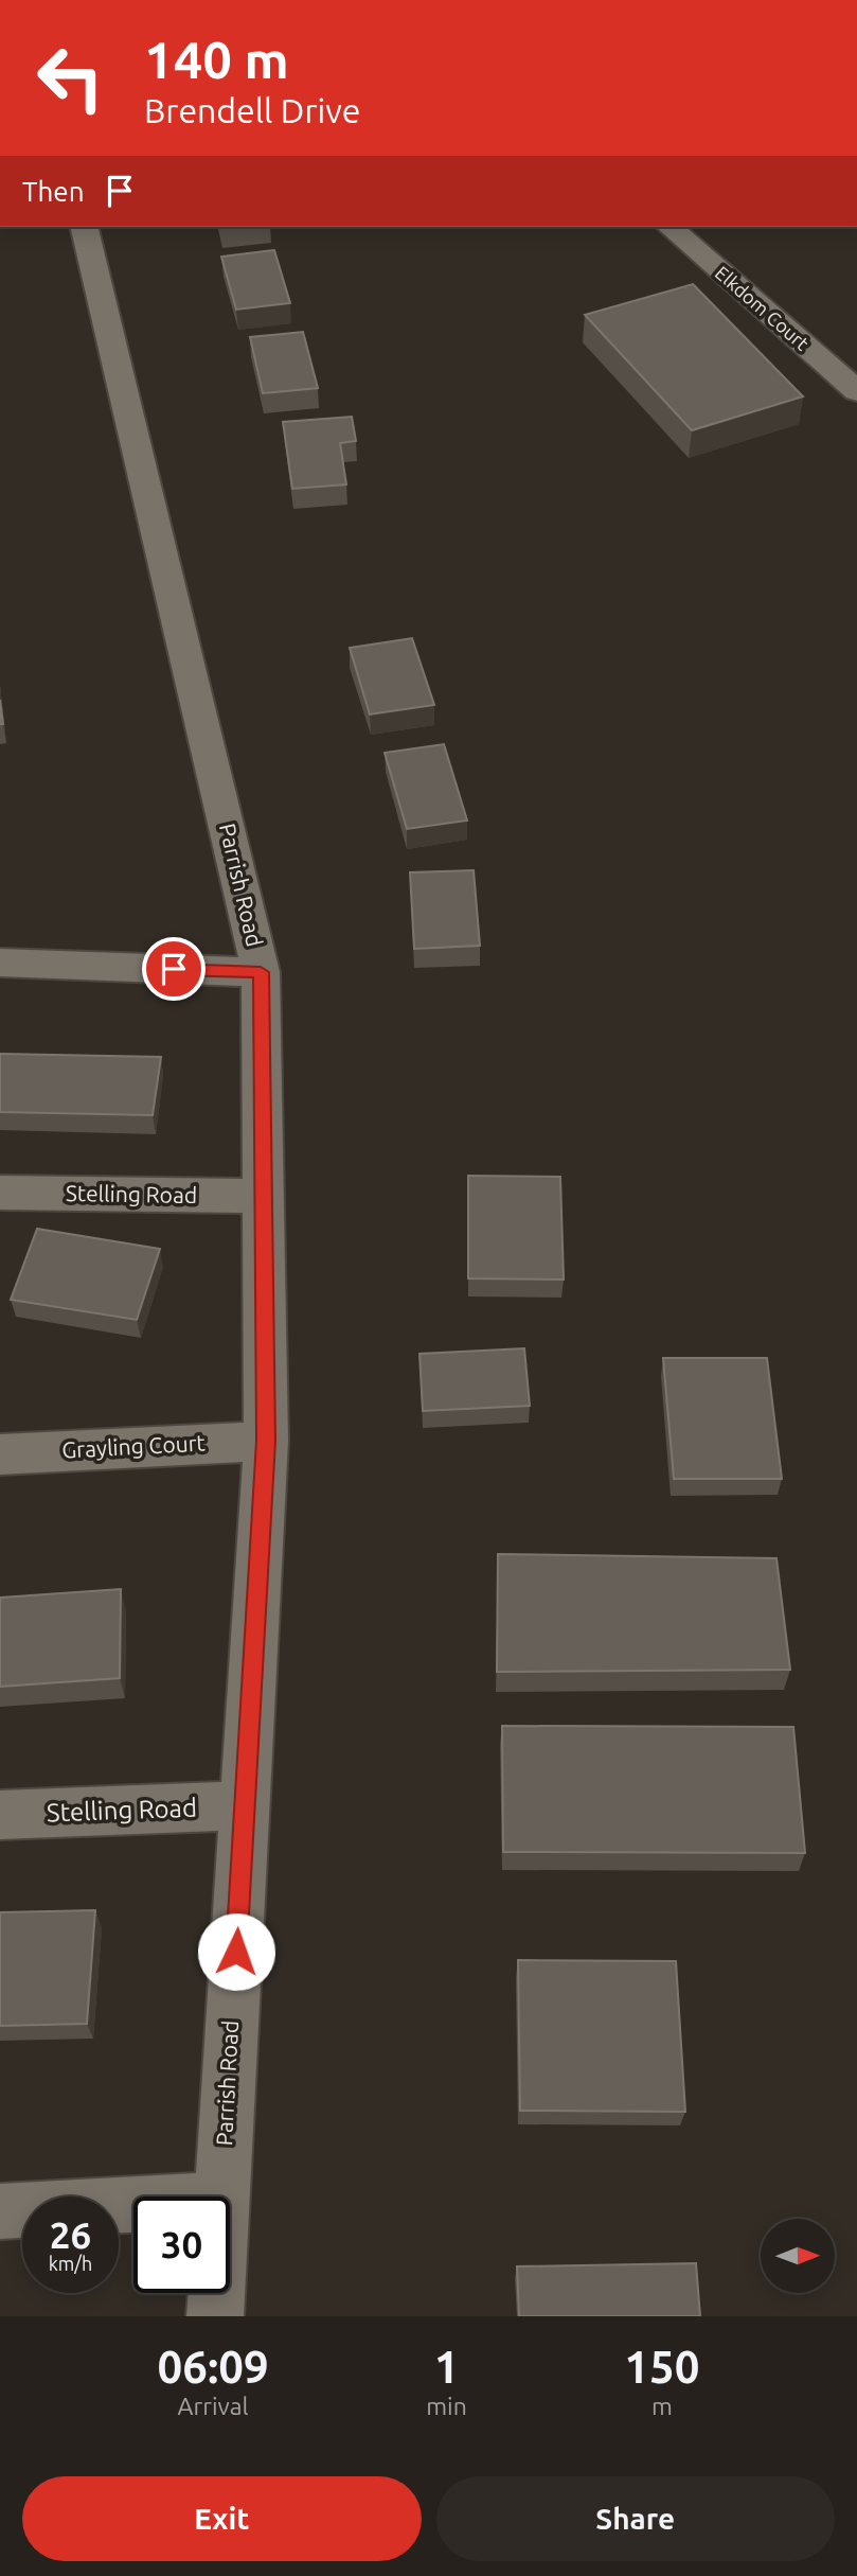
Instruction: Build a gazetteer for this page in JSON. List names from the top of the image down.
{
  "streets": {
    "street": [
      "Elkdom Court",
      "Parrish Road",
      "Stelling Road",
      "Grayling Court"
    ]
  },
  "crossings": [
    ["Parrish Road", "Stelling Road"],
    ["Parrish Road", "Grayling Court"]
  ],
  "north": "right",
  "page": {
    "turn": ["140 m", "Brendell Drive"],
    "then": "Then",
    "speed": "26 km/h",
    "limit": "30",
    "eta": [
      "06:09",
      "Arrival",
      "1",
      "min",
      "150",
      "m"
    ],
    "buttons": ["Exit", "Share"]
  }
}
